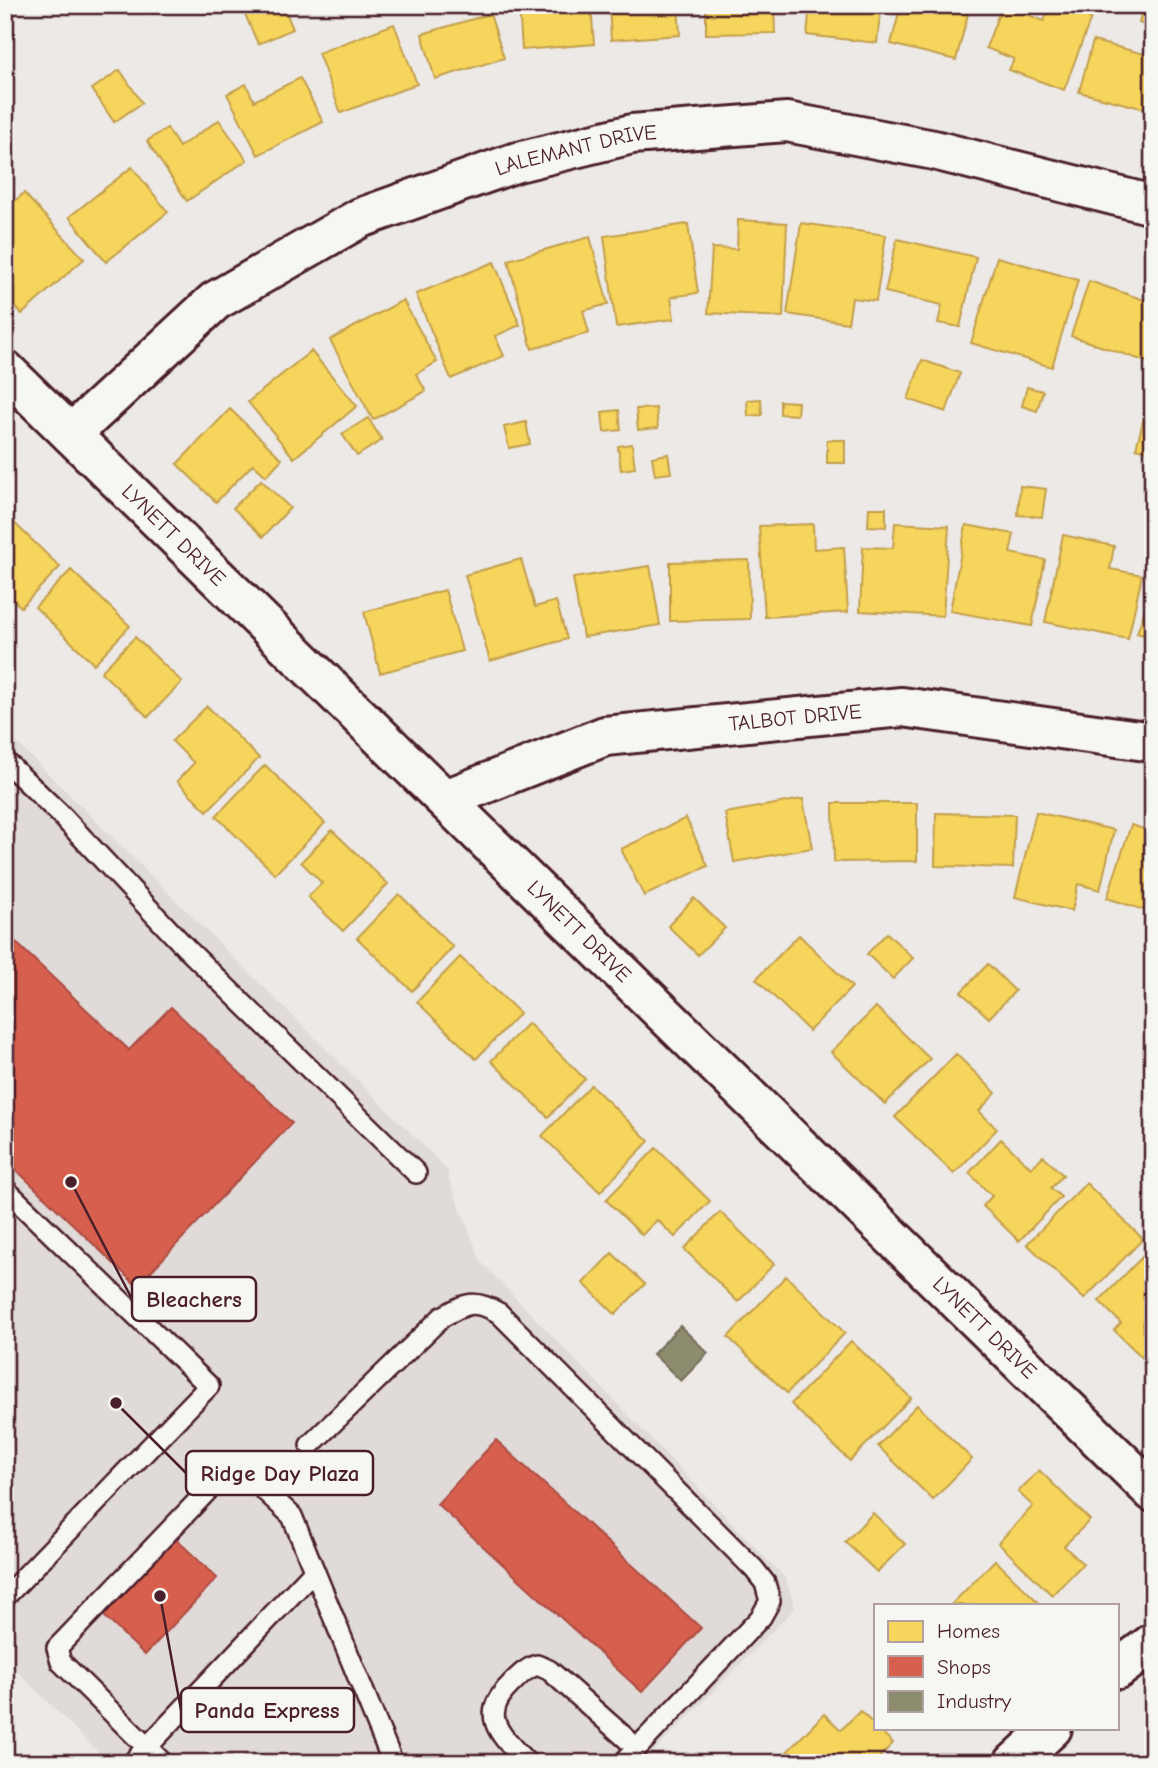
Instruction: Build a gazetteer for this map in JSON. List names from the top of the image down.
{
  "streets": {
    "street": ["LALEMANT DRIVE", "LYNETT DRIVE", "TALBOT DRIVE"]
  },
  "crossings": [
    ["LALEMANT DRIVE", "LYNETT DRIVE"],
    ["LYNETT DRIVE", "TALBOT DRIVE"]
  ],
  "places": ["Bleachers", "Ridge Day Plaza", "Panda Express"],
  "legend": ["Homes", "Shops", "Industry"]
}
